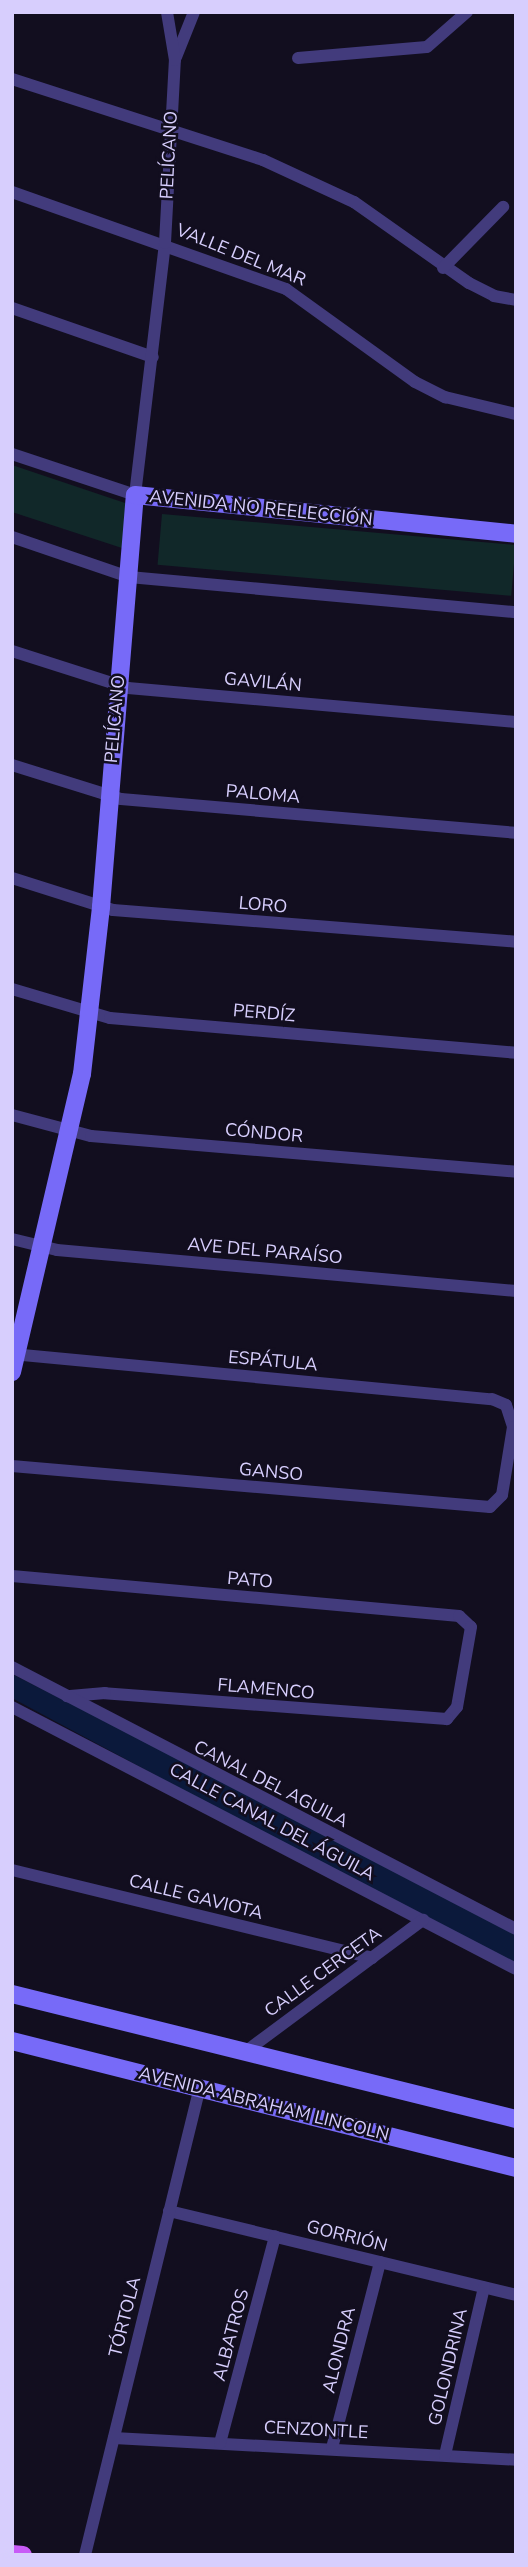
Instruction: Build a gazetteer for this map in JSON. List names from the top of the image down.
{
  "streets": {
    "street": [
      "PELÍCANO",
      "VALLE DEL MAR",
      "AVENIDA NO REELECCIÓN",
      "GAVILÁN",
      "PALOMA",
      "LORO",
      "PERDÍZ",
      "CÓNDOR",
      "AVE DEL PARAÍSO",
      "ESPÁTULA",
      "GANSO",
      "PATO",
      "FLAMENCO",
      "CANAL DEL AGUILA",
      "CALLE CANAL DEL ÁGUILA",
      "CALLE GAVIOTA",
      "CALLE CERCETA",
      "AVENIDA ABRAHAM LINCOLN",
      "GORRIÓN",
      "TÓRTOLA",
      "ALBATROS",
      "ALONDRA",
      "GOLONDRINA",
      "CENZONTLE"
    ]
  },
  "crossings": [
    ["PELÍCANO", "VALLE DEL MAR"],
    ["PELÍCANO", "AVENIDA NO REELECCIÓN"],
    ["PELÍCANO", "GAVILÁN"],
    ["PELÍCANO", "PALOMA"],
    ["PELÍCANO", "LORO"],
    ["PELÍCANO", "PERDÍZ"],
    ["PELÍCANO", "CÓNDOR"],
    ["PELÍCANO", "AVE DEL PARAÍSO"],
    ["PELÍCANO", "ESPÁTULA"],
    ["ESPÁTULA", "GANSO"],
    ["PATO", "FLAMENCO"],
    ["FLAMENCO", "CANAL DEL AGUILA"],
    ["CALLE CANAL DEL ÁGUILA", "CALLE CERCETA"],
    ["CALLE GAVIOTA", "CALLE CERCETA"],
    ["AVENIDA ABRAHAM LINCOLN", "TÓRTOLA"],
    ["GORRIÓN", "TÓRTOLA"],
    ["GORRIÓN", "ALBATROS"],
    ["GORRIÓN", "ALONDRA"],
    ["GORRIÓN", "GOLONDRINA"],
    ["TÓRTOLA", "CENZONTLE"],
    ["ALBATROS", "CENZONTLE"],
    ["ALONDRA", "CENZONTLE"],
    ["GOLONDRINA", "CENZONTLE"]
  ]
}
